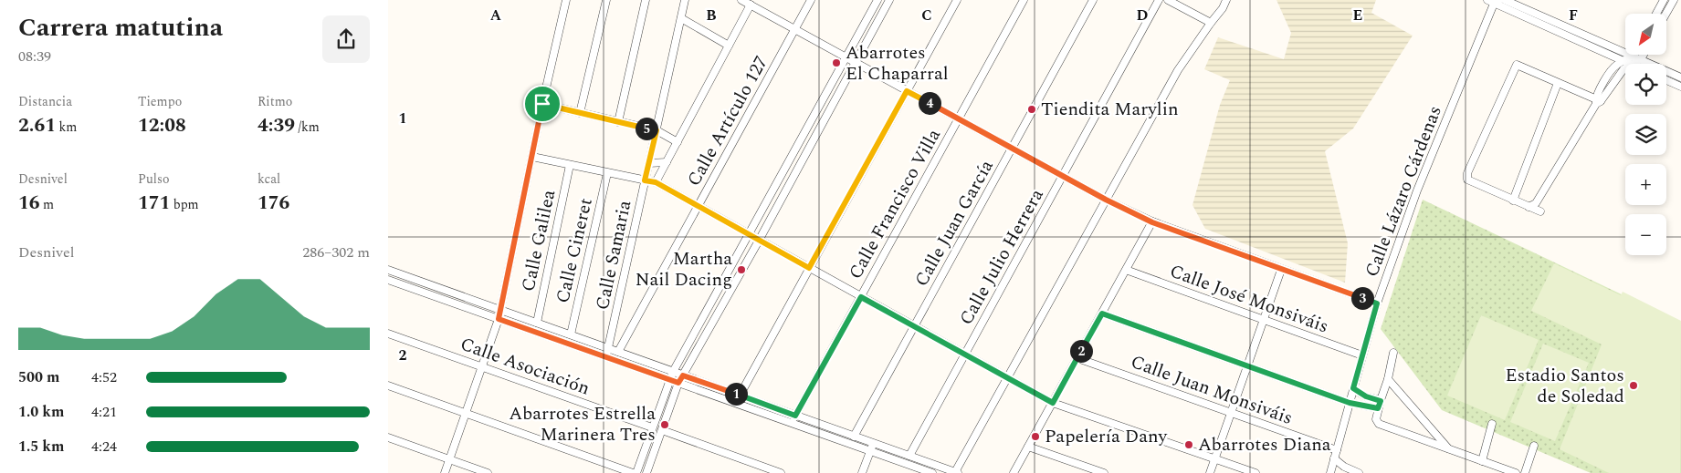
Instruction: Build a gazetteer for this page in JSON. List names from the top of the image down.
{
  "streets": {
    "street": [
      "Calle Artículo 127",
      "Calle Lázaro Cárdenas",
      "Calle Francisco Villa",
      "Calle Juan García",
      "Calle Galilea",
      "Calle Cineret",
      "Calle Samaria",
      "Calle Julio Herrera",
      "Calle José Monsiváis",
      "Calle Asociación",
      "Calle Juan Monsiváis"
    ]
  },
  "crossings": [
    ["Calle Lázaro Cárdenas", "Calle José Monsiváis"],
    ["Calle Lázaro Cárdenas", "Calle Juan Monsiváis"]
  ],
  "places": [
    "Abarrotes El Chaparral",
    "Tiendita Marylin",
    "Martha Nail Dacing",
    "Estadio Santos de Soledad",
    "Abarrotes Estrella Marinera Tres",
    "Papelería Dany",
    "Abarrotes Diana"
  ],
  "north": "bottom left",
  "page": {
    "heading": ["Carrera matutina", "08:39"],
    "map_buttons": ["+", "−"],
    "stats": [
      ["Distancia", "2.61 km"],
      ["Tiempo", "12:08"],
      ["Ritmo", "4:39 /km"],
      ["Desnivel", "16 m"],
      ["Pulso", "171 bpm"],
      ["kcal", "176"]
    ],
    "pins": [
      "4",
      "5",
      "3",
      "2",
      "1"
    ],
    "chart": ["Desnivel", "286–302 m"],
    "list": [
      {
        "name": "500 m",
        "note": "4:52"
      },
      {
        "name": "1.0 km",
        "note": "4:21"
      },
      {
        "name": "1.5 km",
        "note": "4:24"
      }
    ]
  },
  "grid": {
    "columns": [
      "A",
      "B",
      "C",
      "D",
      "E",
      "F"
    ],
    "rows": ["1", "2"]
  }
}
